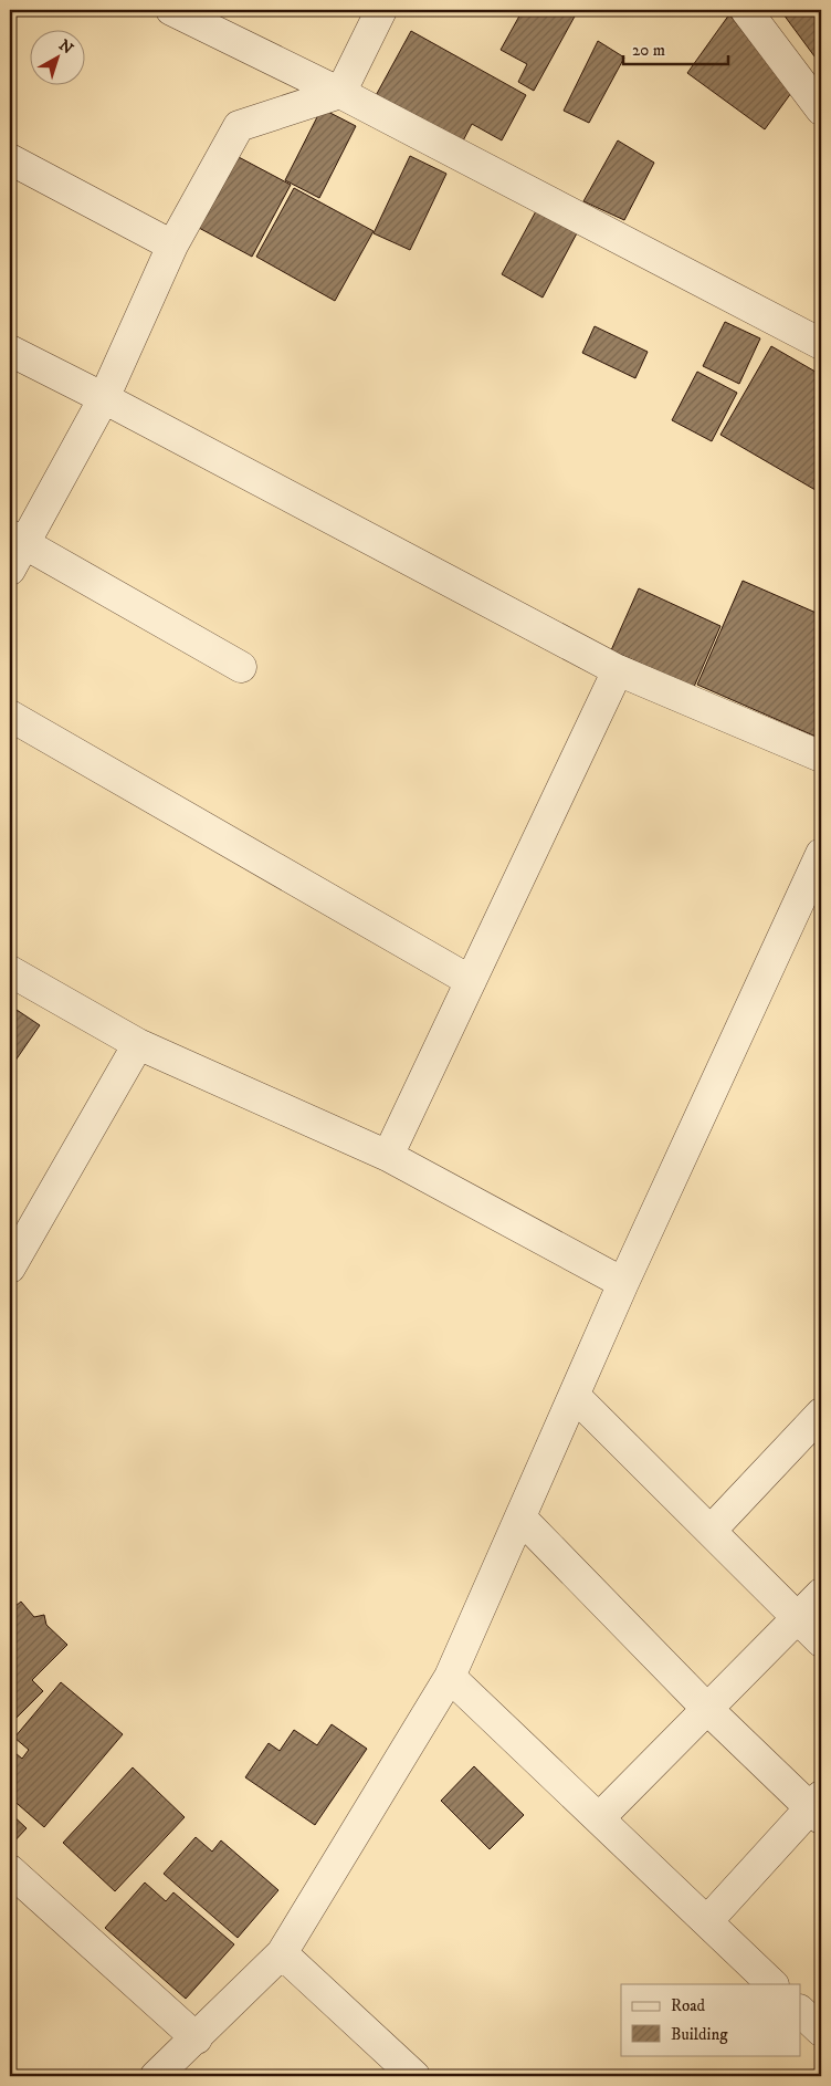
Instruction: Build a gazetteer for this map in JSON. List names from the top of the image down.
{
  "legend": ["Road", "Building"],
  "scale_bar": "20 m",
  "north": "top right"
}
